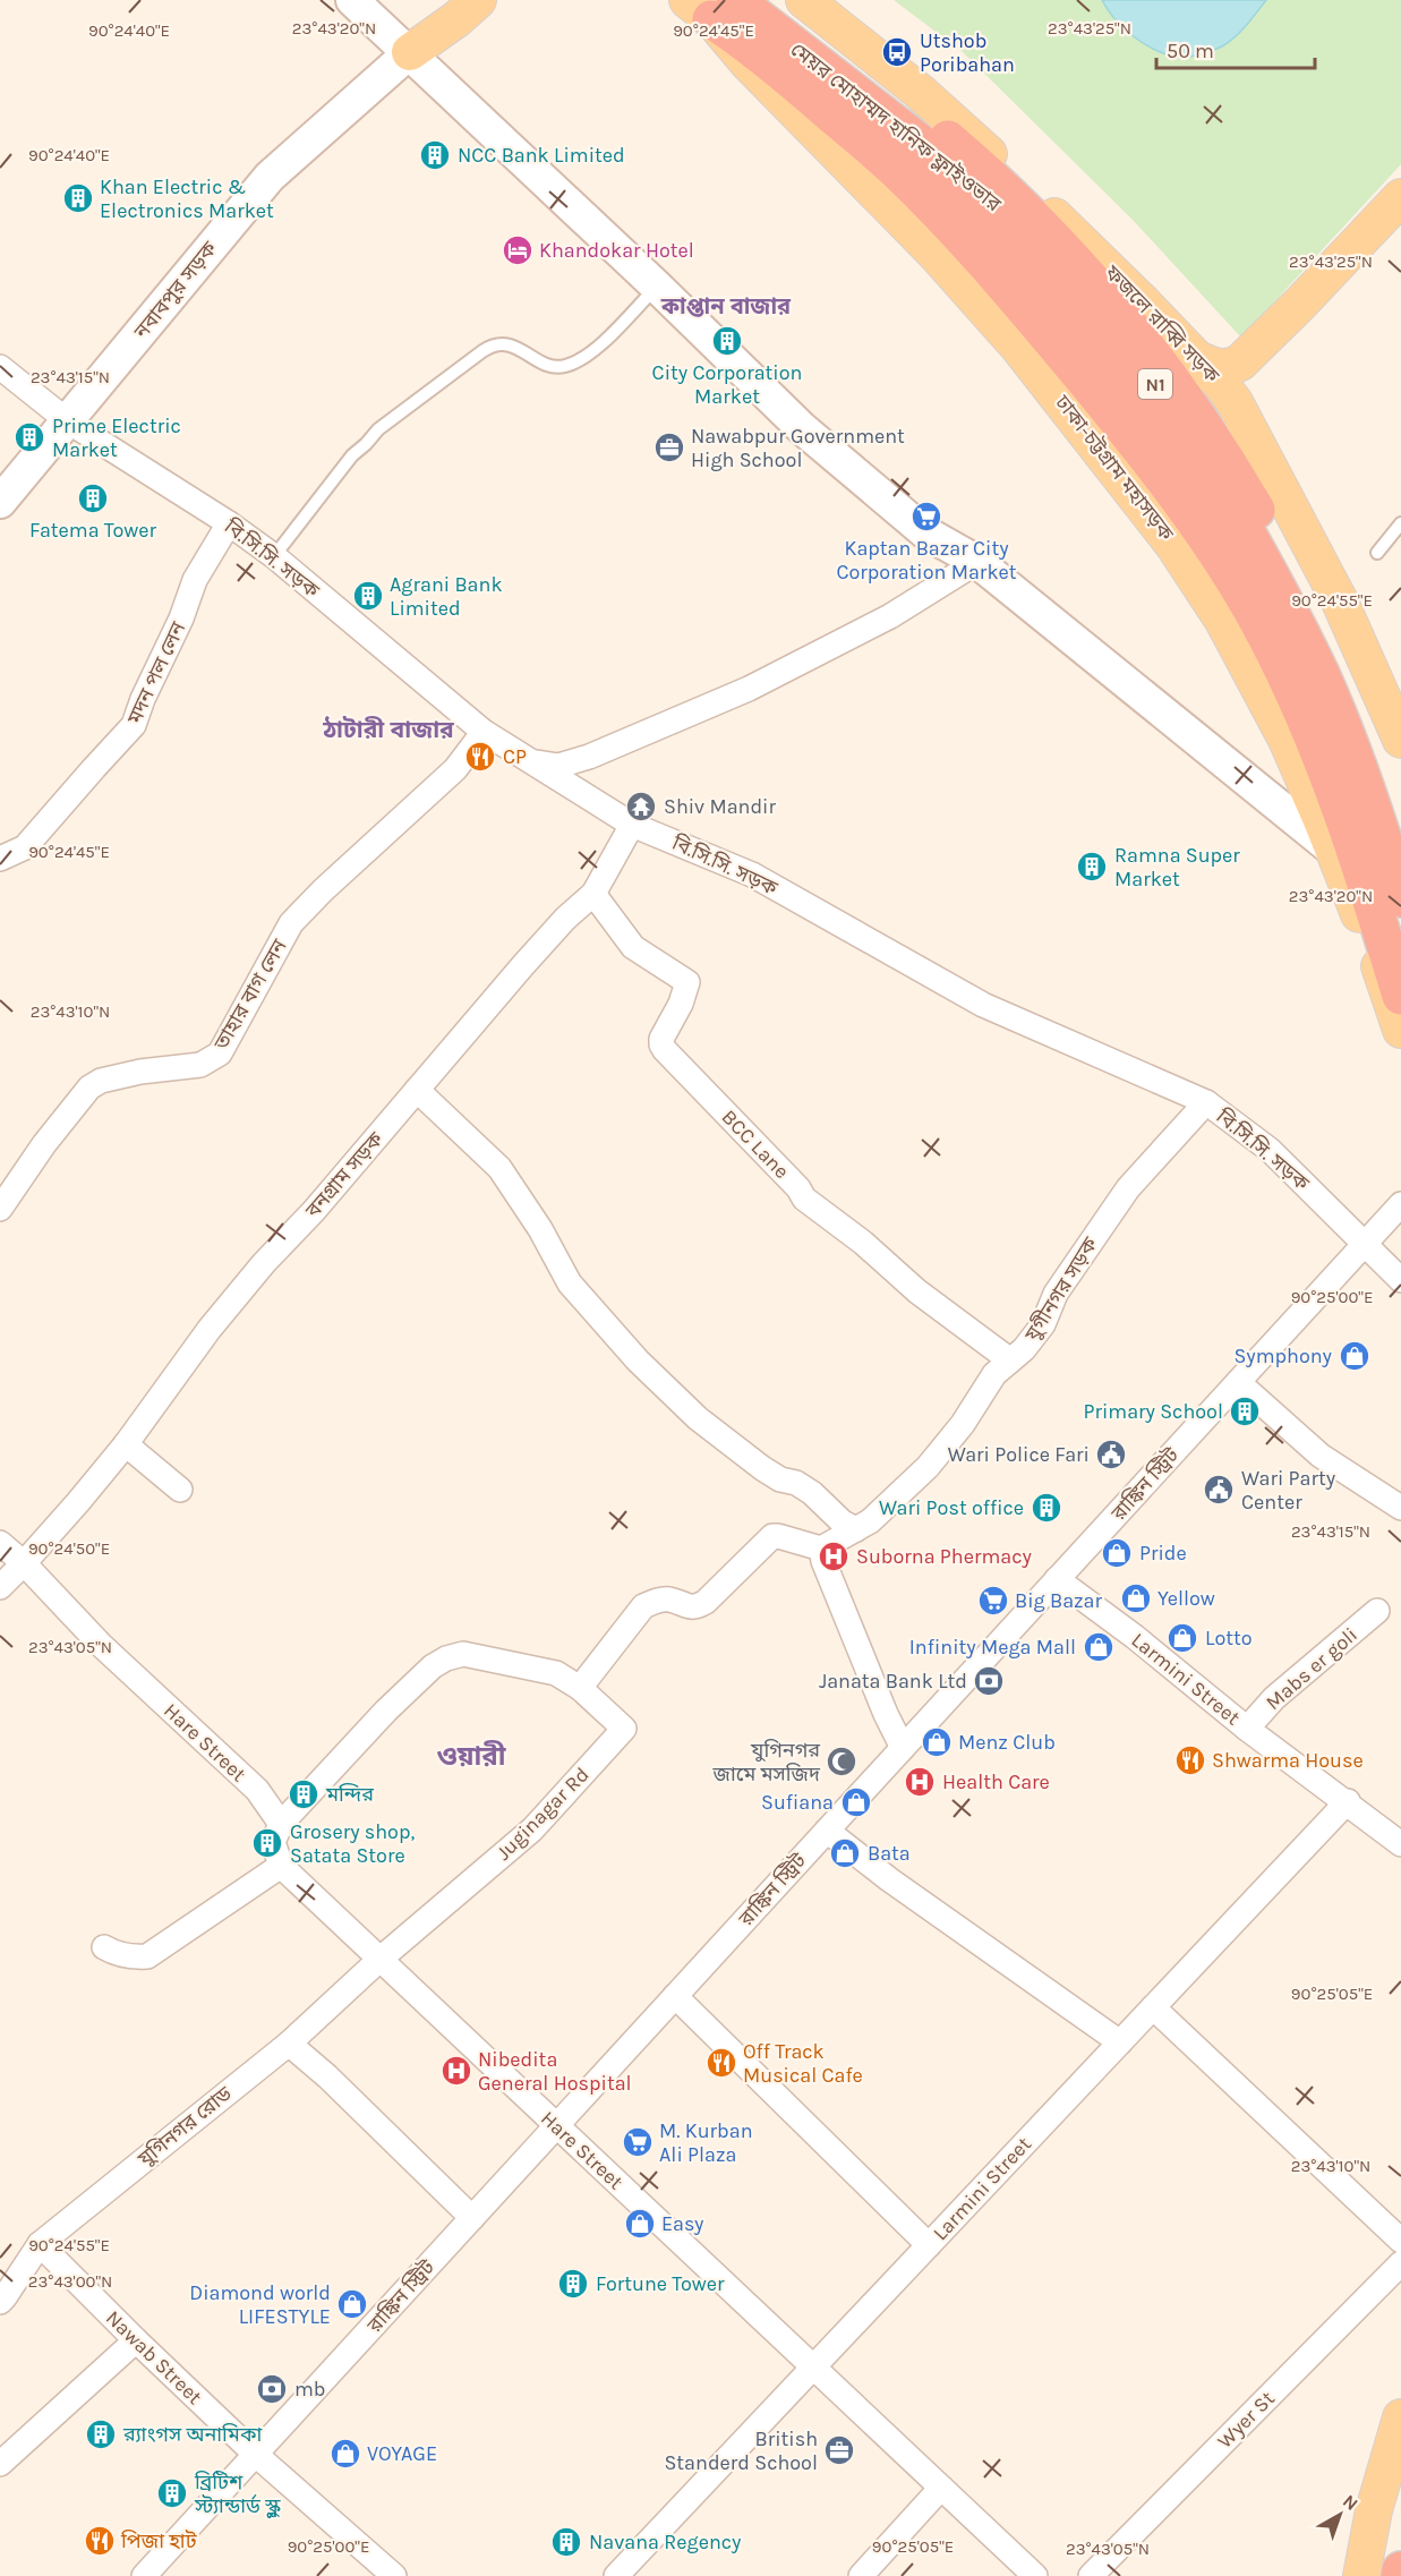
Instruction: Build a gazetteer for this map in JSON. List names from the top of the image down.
{
  "streets": {
    "highway": ["মেয়র মোহাম্মদ হানিফ ফ্লাইওভার", "N1"],
    "main road": ["নবাবপুর সড়ক", "ফজলে রাব্বি সড়ক", "ঢাকা-চট্টগ্রাম মহাসড়ক"],
    "street": [
      "বি.সি.সি. সড়ক",
      "মদন পল লেন",
      "তাহার বাগ লেন",
      "BCC Lane",
      "বনগ্রাম সড়ক",
      "যুগীনগর সড়ক",
      "রাঙ্কিন স্ট্রিট",
      "Mabs er goli",
      "Larmini Street",
      "Hare Street",
      "Juginagar Rd",
      "যুগিনগর রোড",
      "Nawab Street",
      "Wyer St"
    ]
  },
  "crossings": [
    ["মেয়র মোহাম্মদ হানিফ ফ্লাইওভার", "ঢাকা-চট্টগ্রাম মহাসড়ক"],
    ["নবাবপুর সড়ক", "বি.সি.সি. সড়ক"],
    ["বি.সি.সি. সড়ক", "মদন পল লেন"],
    ["বি.সি.সি. সড়ক", "তাহার বাগ লেন"],
    ["বি.সি.সি. সড়ক", "বনগ্রাম সড়ক"],
    ["বি.সি.সি. সড়ক", "যুগীনগর সড়ক"],
    ["বি.সি.সি. সড়ক", "রাঙ্কিন স্ট্রিট"],
    ["BCC Lane", "বনগ্রাম সড়ক"],
    ["BCC Lane", "যুগীনগর সড়ক"],
    ["বনগ্রাম সড়ক", "Hare Street"],
    ["রাঙ্কিন স্ট্রিট", "Larmini Street"],
    ["রাঙ্কিন স্ট্রিট", "Hare Street"],
    ["রাঙ্কিন স্ট্রিট", "Nawab Street"],
    ["Mabs er goli", "Larmini Street"],
    ["Larmini Street", "Hare Street"],
    ["Hare Street", "Juginagar Rd"],
    ["Hare Street", "যুগিনগর রোড"],
    ["Juginagar Rd", "যুগিনগর রোড"],
    ["যুগিনগর রোড", "Nawab Street"]
  ],
  "districts": ["কাপ্তান বাজার", "ঠাটারী বাজার", "ওয়ারী"],
  "places": {
    "bus stop": ["Utshob Poribahan"],
    "building": [
      "NCC Bank Limited",
      "Khan Electric & Electronics Market",
      "City Corporation Market",
      "Prime Electric Market",
      "Fatema Tower",
      "Agrani Bank Limited",
      "Ramna Super Market",
      "Primary School",
      "Wari Post office",
      "মন্দির",
      "Grosery shop, Satata Store",
      "Fortune Tower",
      "র‌্যাংগস অনামিকা",
      "ব্রিটিশ স্ট্যান্ডার্ড স্কুল",
      "Navana Regency"
    ],
    "hotel": ["Khandokar Hotel"],
    "office": ["Nawabpur Government High School", "British Standerd School"],
    "supermarket": ["Kaptan Bazar City Corporation Market", "Big Bazar", "M. Kurban Ali Plaza"],
    "restaurant": [
      "CP",
      "Shwarma House",
      "Off Track Musical Cafe",
      "পিজা হাট"
    ],
    "temple": ["Shiv Mandir"],
    "shop": [
      "Symphony",
      "Pride",
      "Yellow",
      "Lotto",
      "Infinity Mega Mall",
      "Menz Club",
      "Sufiana",
      "Bata",
      "Easy",
      "Diamond world LIFESTYLE",
      "VOYAGE"
    ],
    "public building": ["Wari Police Fari", "Wari Party Center"],
    "hospital": ["Suborna Phermacy", "Health Care", "Nibedita General Hospital"],
    "bank": ["Janata Bank Ltd", "mb"],
    "mosque": ["যুগিনগর জামে মসজিদ"]
  },
  "scale_bar": "50 m",
  "north": "top right",
  "coordinates": [
    "23°43'20\"N",
    "23°43'25\"N",
    "90°24'40\"E",
    "90°24'45\"E",
    "23°43'15\"N",
    "90°24'55\"E",
    "23°43'10\"N",
    "90°25'00\"E",
    "90°24'50\"E",
    "23°43'05\"N",
    "90°25'05\"E",
    "23°43'00\"N"
  ]
}
